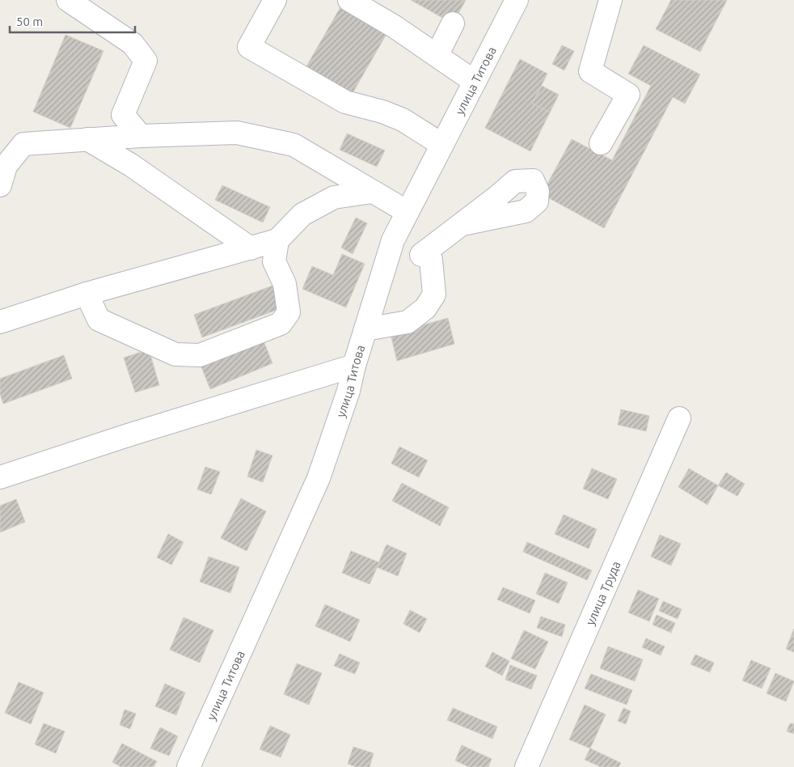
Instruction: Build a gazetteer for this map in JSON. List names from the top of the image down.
{
  "streets": {
    "street": ["улица Титова", "улица Труда"]
  },
  "scale_bar": "50 m"
}
